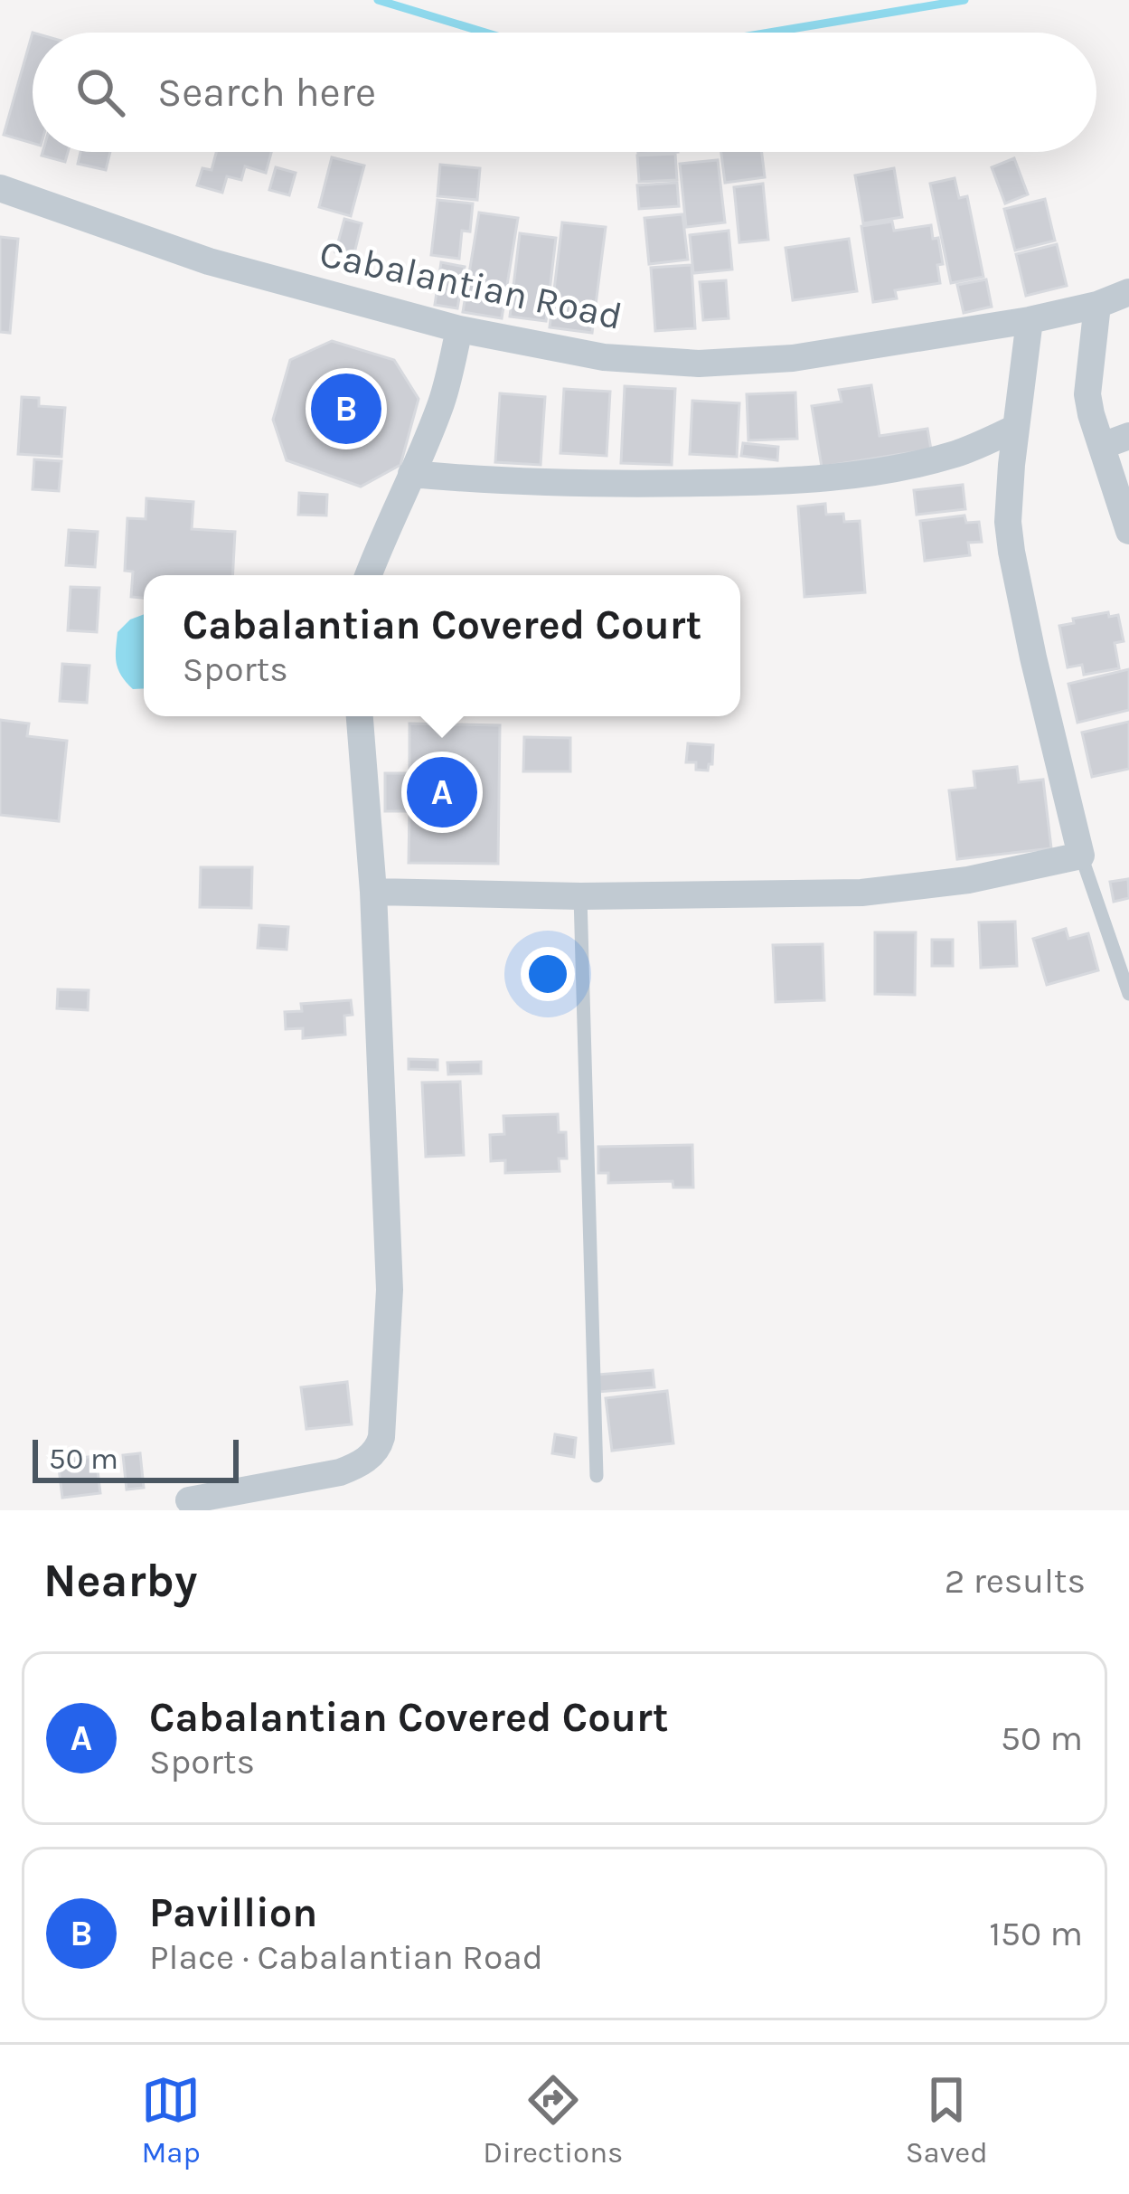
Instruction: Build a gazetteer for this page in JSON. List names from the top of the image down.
{
  "streets": {
    "street": ["Cabalantian Road"]
  },
  "scale_bar": "50 m",
  "page": {
    "search": "Search here",
    "pins": ["B", "A"],
    "popup": ["Cabalantian Covered Court", "Sports"],
    "scale": "50 m",
    "heading": ["Nearby", "2 results"],
    "list": [
      {
        "mark": "A",
        "name": "Cabalantian Covered Court",
        "note": "Sports",
        "value": "50 m"
      },
      {
        "mark": "B",
        "name": "Pavillion",
        "note": "Place · Cabalantian Road",
        "value": "150 m"
      }
    ],
    "nav": ["Map", "Directions", "Saved"]
  }
}
